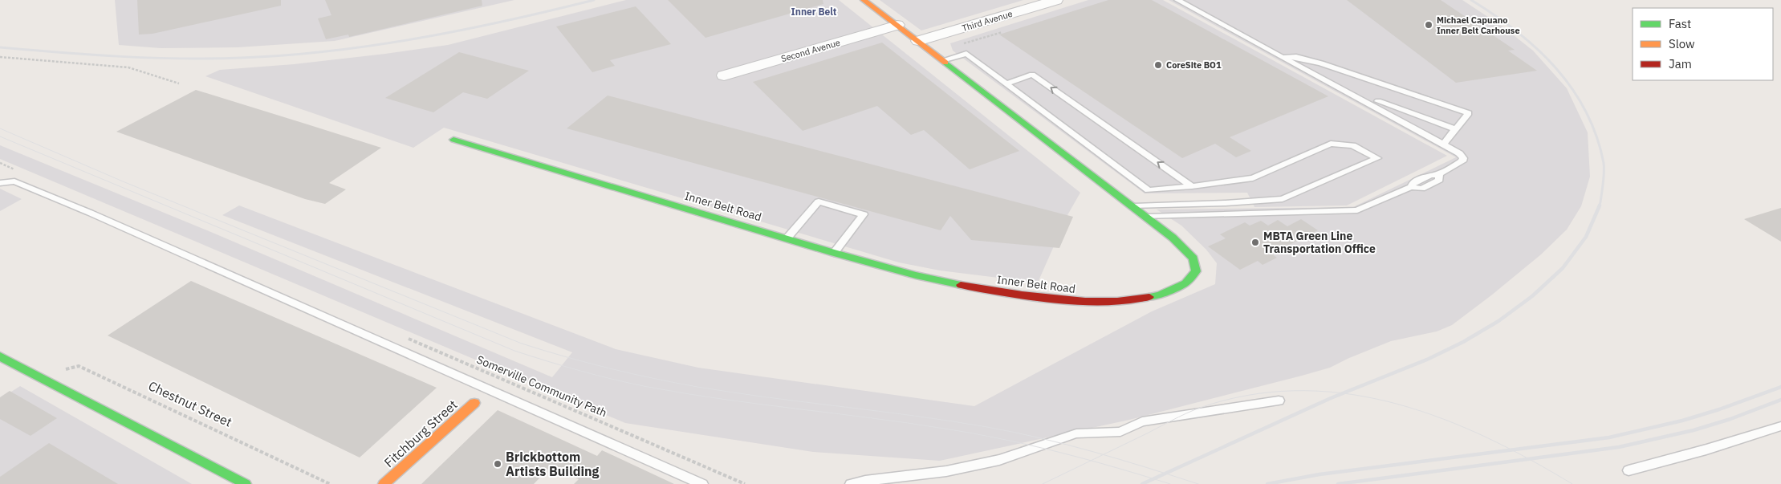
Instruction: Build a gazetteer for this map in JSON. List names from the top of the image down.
{
  "streets": {
    "street": [
      "Third Avenue",
      "Second Avenue",
      "Inner Belt Road",
      "Fitchburg Street"
    ],
    "path": ["Somerville Community Path", "Chestnut Street"]
  },
  "crossings": [
    ["Third Avenue", "Inner Belt Road"],
    ["Second Avenue", "Inner Belt Road"]
  ],
  "districts": ["Inner Belt"],
  "places": [
    "Michael Capuano Inner Belt Carhouse",
    "CoreSite BO1",
    "MBTA Green Line Transportation Office",
    "Brickbottom Artists Building"
  ],
  "legend": ["Fast", "Slow", "Jam"]
}
